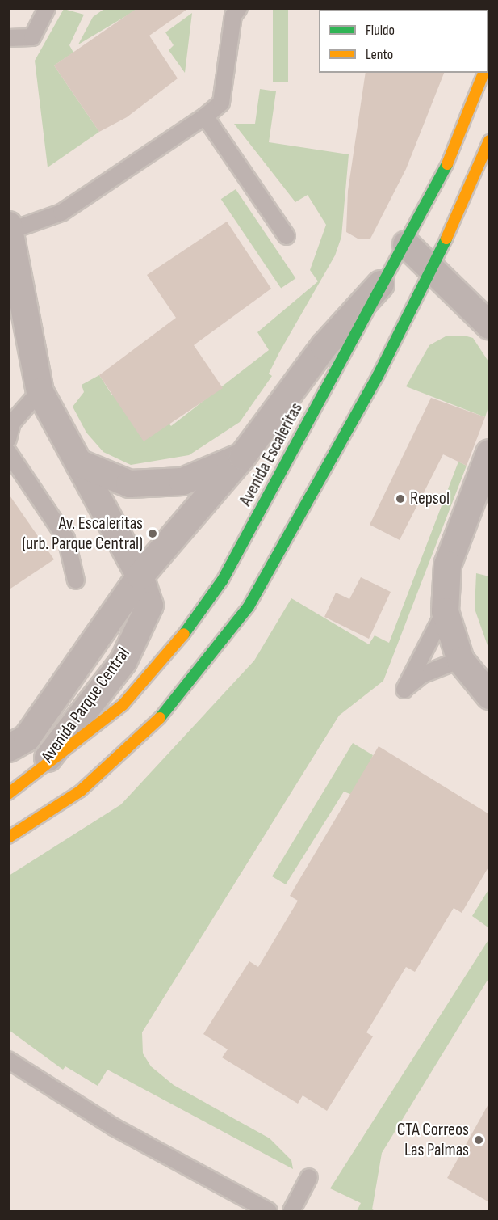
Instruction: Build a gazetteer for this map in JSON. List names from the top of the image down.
{
  "streets": {
    "street": ["Avenida Escaleritas", "Avenida Parque Central"]
  },
  "crossings": [
    ["Avenida Escaleritas", "Avenida Parque Central"]
  ],
  "places": ["Repsol", "Av. Escaleritas (urb. Parque Central)", "CTA Correos Las Palmas"],
  "legend": ["Fluido", "Lento"]
}
